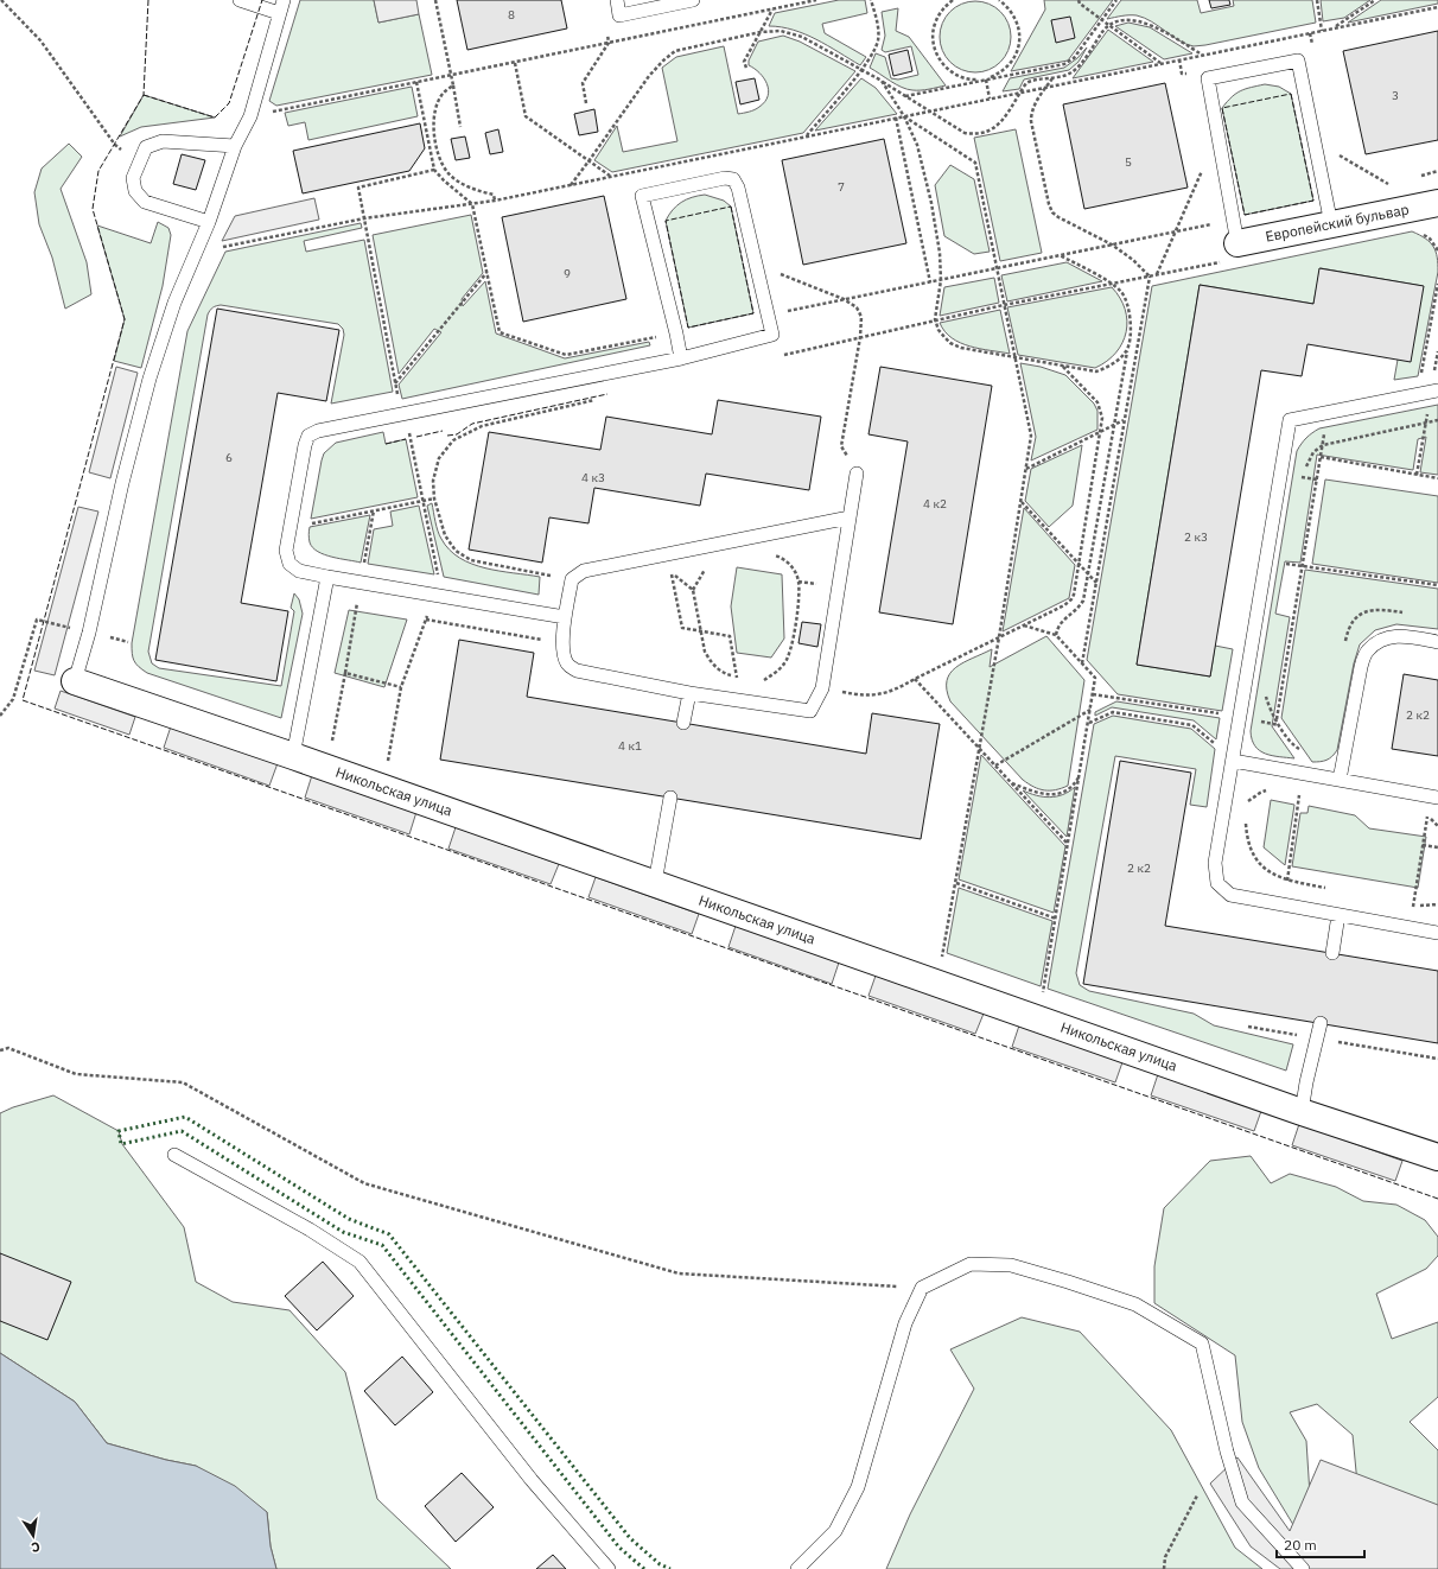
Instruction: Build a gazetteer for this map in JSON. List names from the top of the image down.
{
  "streets": {
    "street": ["Европейский бульвар", "Никольская улица"]
  },
  "house_numbers": [
    "8",
    "3",
    "5",
    "7",
    "9",
    "6",
    "4 к3",
    "4 к2",
    "2 к3",
    "2 к2",
    "4 к1",
    "2 к2"
  ],
  "scale_bar": "20 m",
  "north": "bottom"
}
